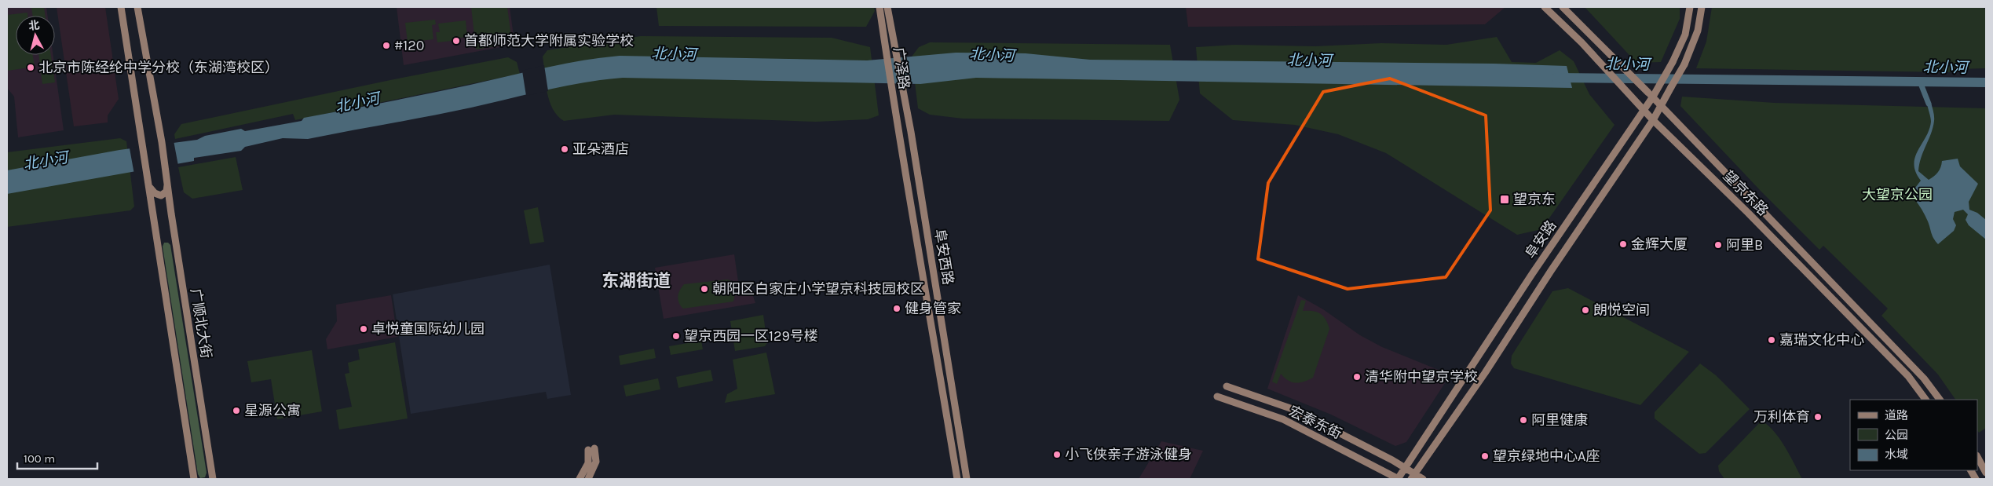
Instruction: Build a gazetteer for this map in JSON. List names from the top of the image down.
{
  "streets": {
    "main road": [
      "广泽路",
      "望京东路",
      "阜安路",
      "阜安西路",
      "广顺北大街",
      "宏泰东街"
    ]
  },
  "crossings": [
    ["广泽路", "阜安西路"],
    ["望京东路", "阜安路"],
    ["阜安路", "宏泰东街"]
  ],
  "districts": ["东湖街道"],
  "water": ["北小河"],
  "parks": ["大望京公园"],
  "places": {
    "other": [
      "首都师范大学附属实验学校",
      "#120",
      "北京市陈经纶中学分校（东湖湾校区）",
      "亚朵酒店",
      "金辉大厦",
      "阿里B",
      "朝阳区白家庄小学望京科技园校区",
      "健身管家",
      "朗悦空间",
      "卓悦童国际幼儿园",
      "望京西园一区129号楼",
      "嘉瑞文化中心",
      "清华附中望京学校",
      "星源公寓",
      "万利体育",
      "阿里健康",
      "小飞侠亲子游泳健身",
      "望京绿地中心A座"
    ],
    "transit": ["望京东"]
  },
  "legend": ["道路", "公园", "水域"],
  "scale_bar": "100 m",
  "north": "top"
}
